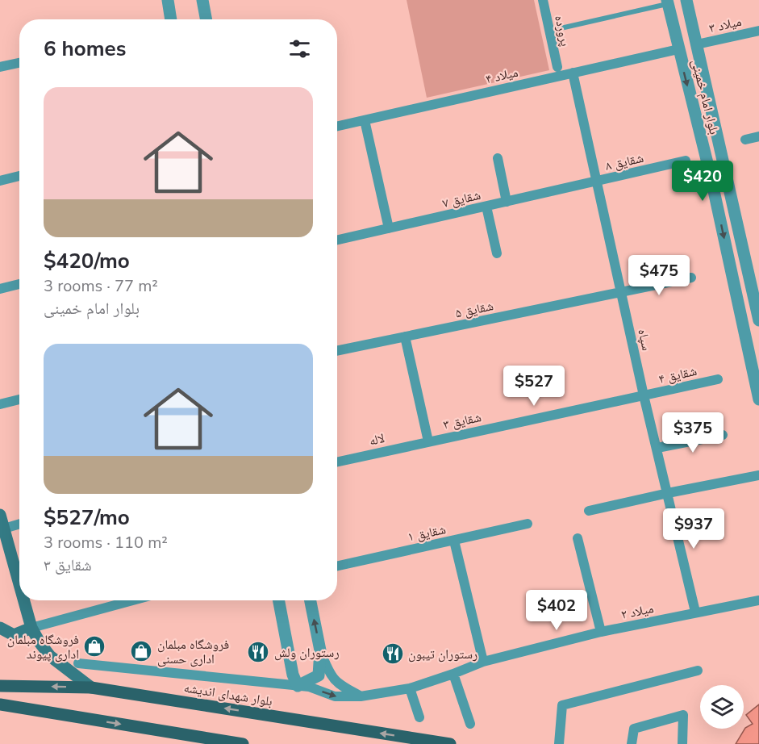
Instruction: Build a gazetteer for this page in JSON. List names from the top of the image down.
{
  "streets": {
    "main road": ["بلوار شهدای اندیشه"],
    "street": [
      "میلاد ۳",
      "پرورده",
      "میلاد ۴",
      "بلوار امام خمینی",
      "شقایق ۸",
      "شقایق ۷",
      "شقایق ۵",
      "سپاه",
      "شقایق ۴",
      "شقایق ۳",
      "لاله",
      "شقایق ۱",
      "میلاد ۲"
    ]
  },
  "crossings": [
    ["میلاد ۳", "بلوار امام خمینی"],
    ["میلاد ۴", "بلوار امام خمینی"],
    ["میلاد ۴", "سپاه"],
    ["شقایق ۸", "شقایق ۷"],
    ["شقایق ۸", "سپاه"],
    ["شقایق ۷", "سپاه"],
    ["شقایق ۵", "سپاه"],
    ["سپاه", "شقایق ۴"],
    ["سپاه", "شقایق ۳"],
    ["سپاه", "میلاد ۲"],
    ["شقایق ۴", "شقایق ۳"],
    ["شقایق ۳", "لاله"]
  ],
  "places": {
    "shop": ["فروشگاه مبلمان اداری پیوند", "فروشگاه مبلمان اداری حسنی"],
    "restaurant": ["رستوران ولش", "رستوران تیبون"]
  },
  "page": {
    "heading": "6 homes",
    "list": [
      {
        "name": "$420/mo",
        "note": "3 rooms · 77 m² · بلوار امام خمینی"
      },
      {
        "name": "$527/mo",
        "note": "3 rooms · 110 m² · شقایق ۳"
      }
    ],
    "price": [
      "$420",
      "$475",
      "$527",
      "$375",
      "$937",
      "$402"
    ]
  }
}
